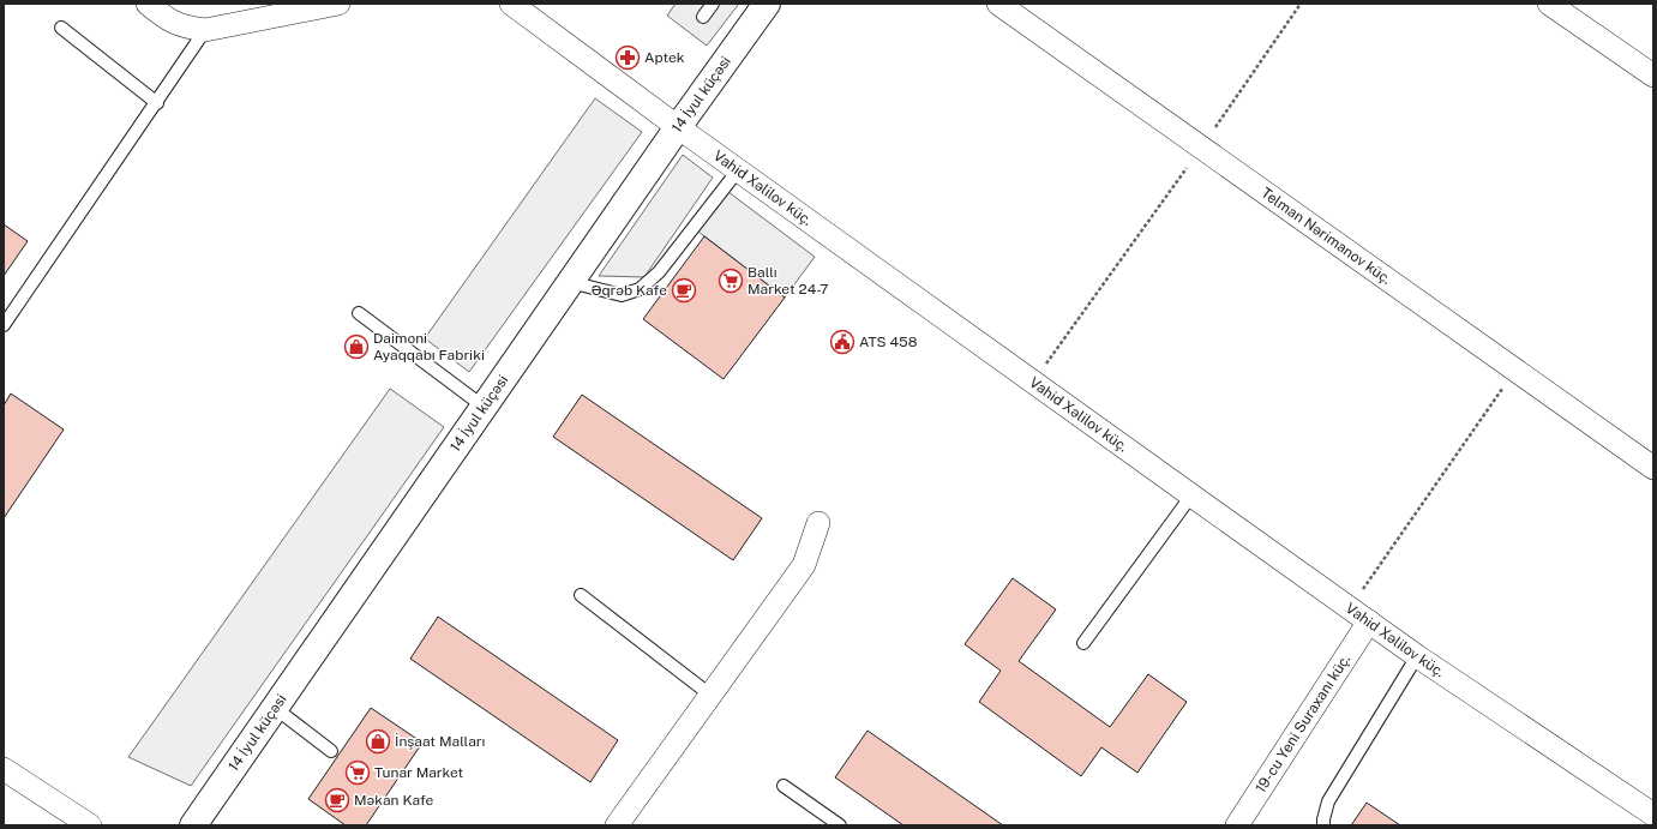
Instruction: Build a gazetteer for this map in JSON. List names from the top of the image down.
{
  "streets": {
    "street": [
      "14 İyul küçəsi",
      "Vahid Xəlilov küç.",
      "Telman Nərimanov küç.",
      "19-cu Yeni Suraxanı küç."
    ]
  },
  "crossings": [
    ["14 İyul küçəsi", "Vahid Xəlilov küç."],
    ["Vahid Xəlilov küç.", "19-cu Yeni Suraxanı küç."]
  ],
  "places": {
    "pharmacy": ["Aptek"],
    "supermarket": ["Ballı Market 24-7", "Tunar Market"],
    "cafe": ["Əqrəb Kafe", "Məkan Kafe"],
    "public building": ["ATS 458"],
    "shop": ["Daimoni Ayaqqabı Fabriki", "İnşaat Malları"]
  }
}
